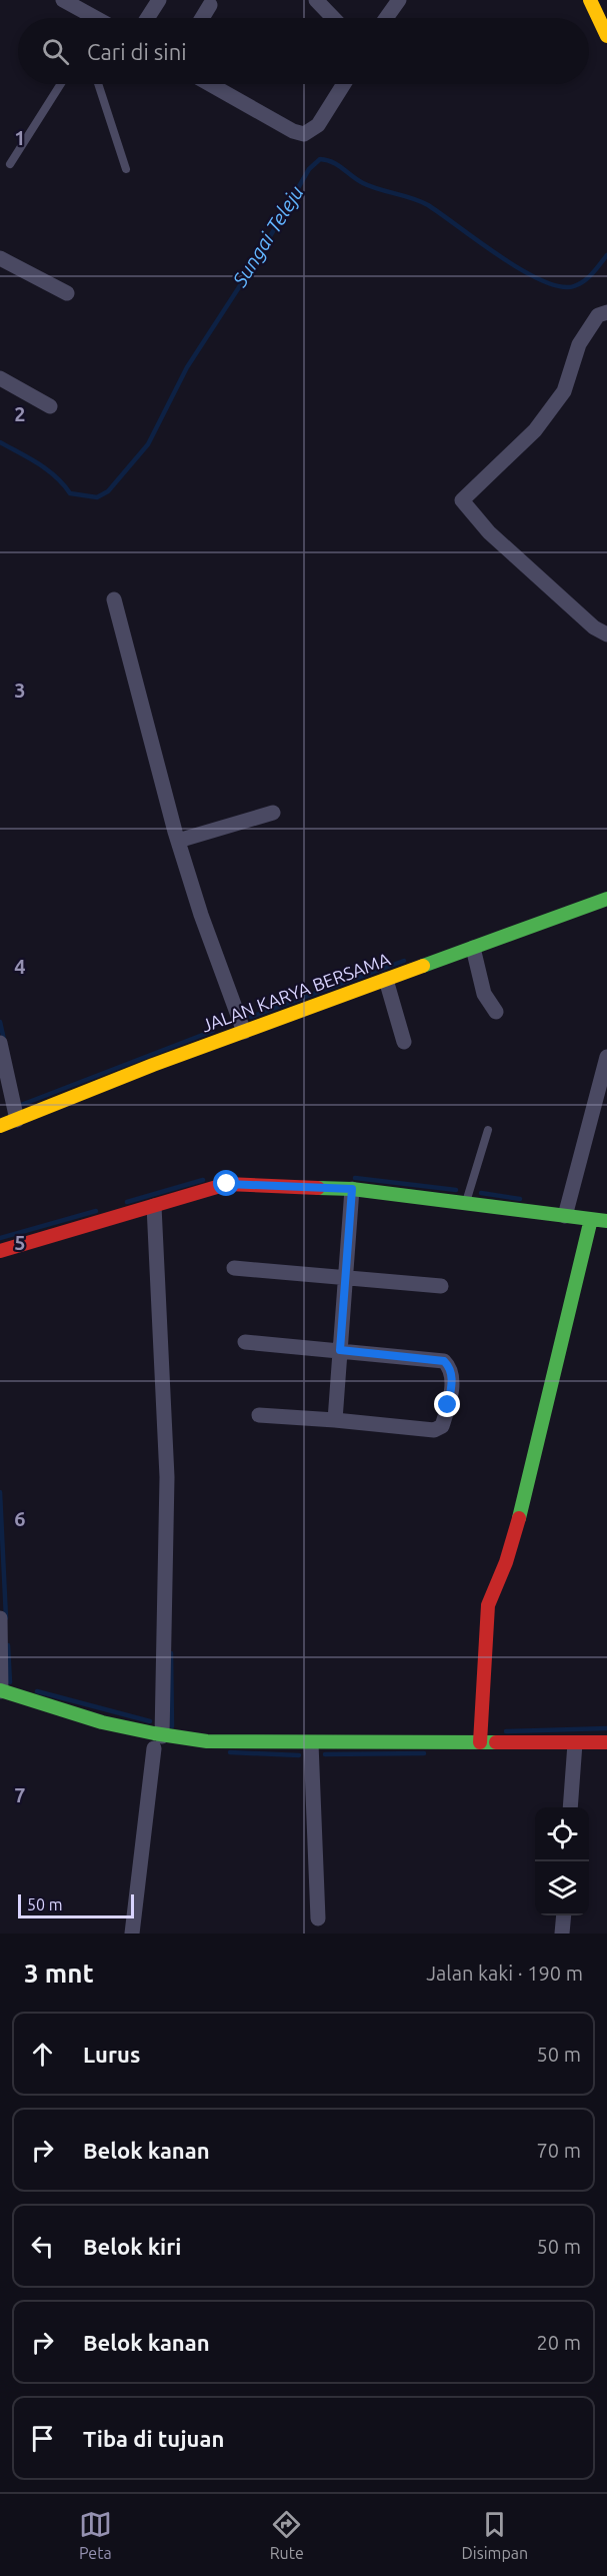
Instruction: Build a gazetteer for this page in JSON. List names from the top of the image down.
{
  "streets": {
    "street": ["JALAN KARYA BERSAMA"]
  },
  "water": ["Sungai Teleju"],
  "scale_bar": "50 m",
  "page": {
    "search": "Cari di sini",
    "scale": "50 m",
    "heading": ["3 mnt", "Jalan kaki · 190 m"],
    "list": [
      ["Lurus", "50 m"],
      ["Belok kanan", "70 m"],
      ["Belok kiri", "50 m"],
      ["Belok kanan", "20 m"],
      "Tiba di tujuan"
    ],
    "nav": ["Peta", "Rute", "Disimpan"]
  },
  "grid": {
    "rows": [
      "1",
      "2",
      "3",
      "4",
      "5",
      "6",
      "7"
    ]
  }
}
